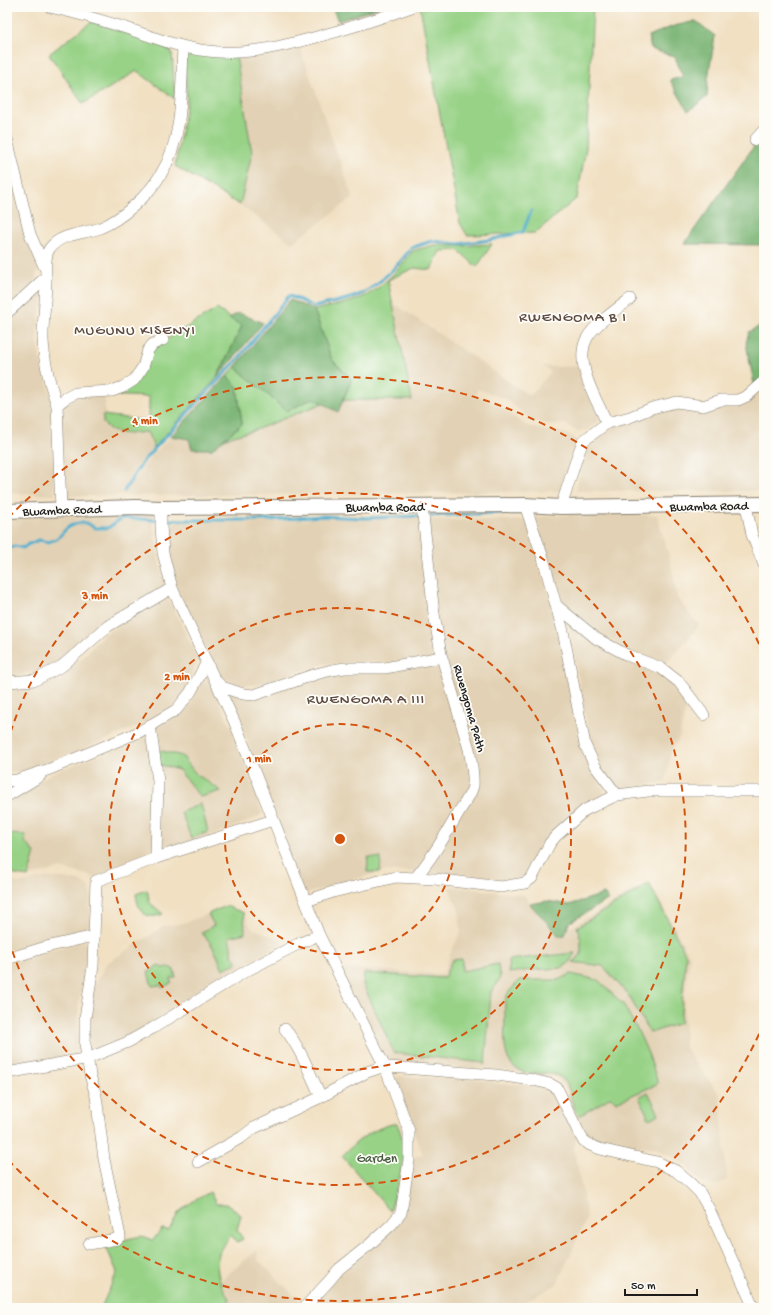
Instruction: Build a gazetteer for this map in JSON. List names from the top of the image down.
{
  "streets": {
    "main road": ["Bwamba Road"],
    "street": ["Rwengoma Path"]
  },
  "crossings": [
    ["Bwamba Road", "Rwengoma Path"]
  ],
  "districts": ["RWENGOMA B I", "MUGUNU KISENYI", "RWENGOMA A III"],
  "parks": ["Garden"],
  "scale_bar": "50 m",
  "rings": [
    "4 min",
    "3 min",
    "2 min",
    "1 min"
  ]
}
